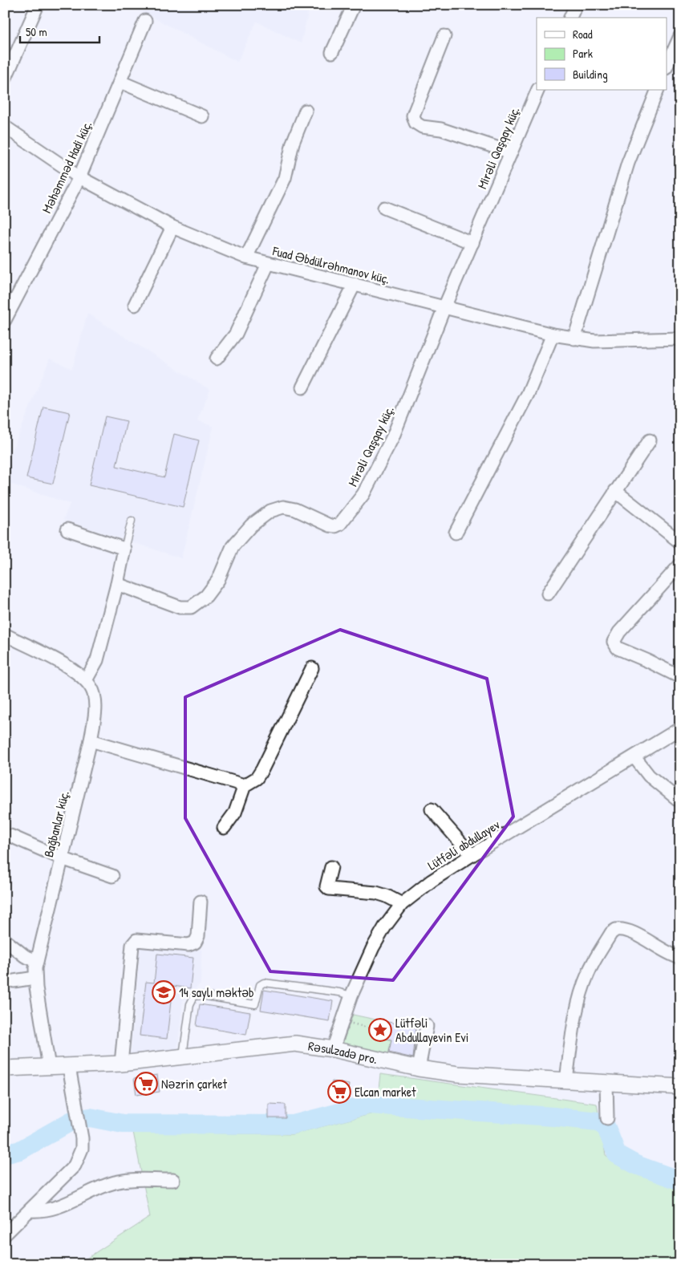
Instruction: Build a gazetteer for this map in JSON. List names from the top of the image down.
{
  "streets": {
    "street": [
      "Mirəli Qaşqay küç.",
      "Məhəmməd Hadi küç.",
      "Fuad Əbdülrəhmanov küç.",
      "Bağbanlar küç.",
      "Lütfəli abdullayev",
      "Rəsulzadə pro."
    ]
  },
  "crossings": [
    ["Mirəli Qaşqay küç.", "Fuad Əbdülrəhmanov küç."],
    ["Məhəmməd Hadi küç.", "Fuad Əbdülrəhmanov küç."],
    ["Bağbanlar küç.", "Rəsulzadə pro."],
    ["Lütfəli abdullayev", "Rəsulzadə pro."]
  ],
  "places": {
    "school or university": ["14 saylı məktəb"],
    "place": ["Lütfəli Abdullayevin Evi"],
    "supermarket": ["Nəzrin çarket", "Elcan market"]
  },
  "legend": ["Road", "Park", "Building"],
  "scale_bar": "50 m"
}
